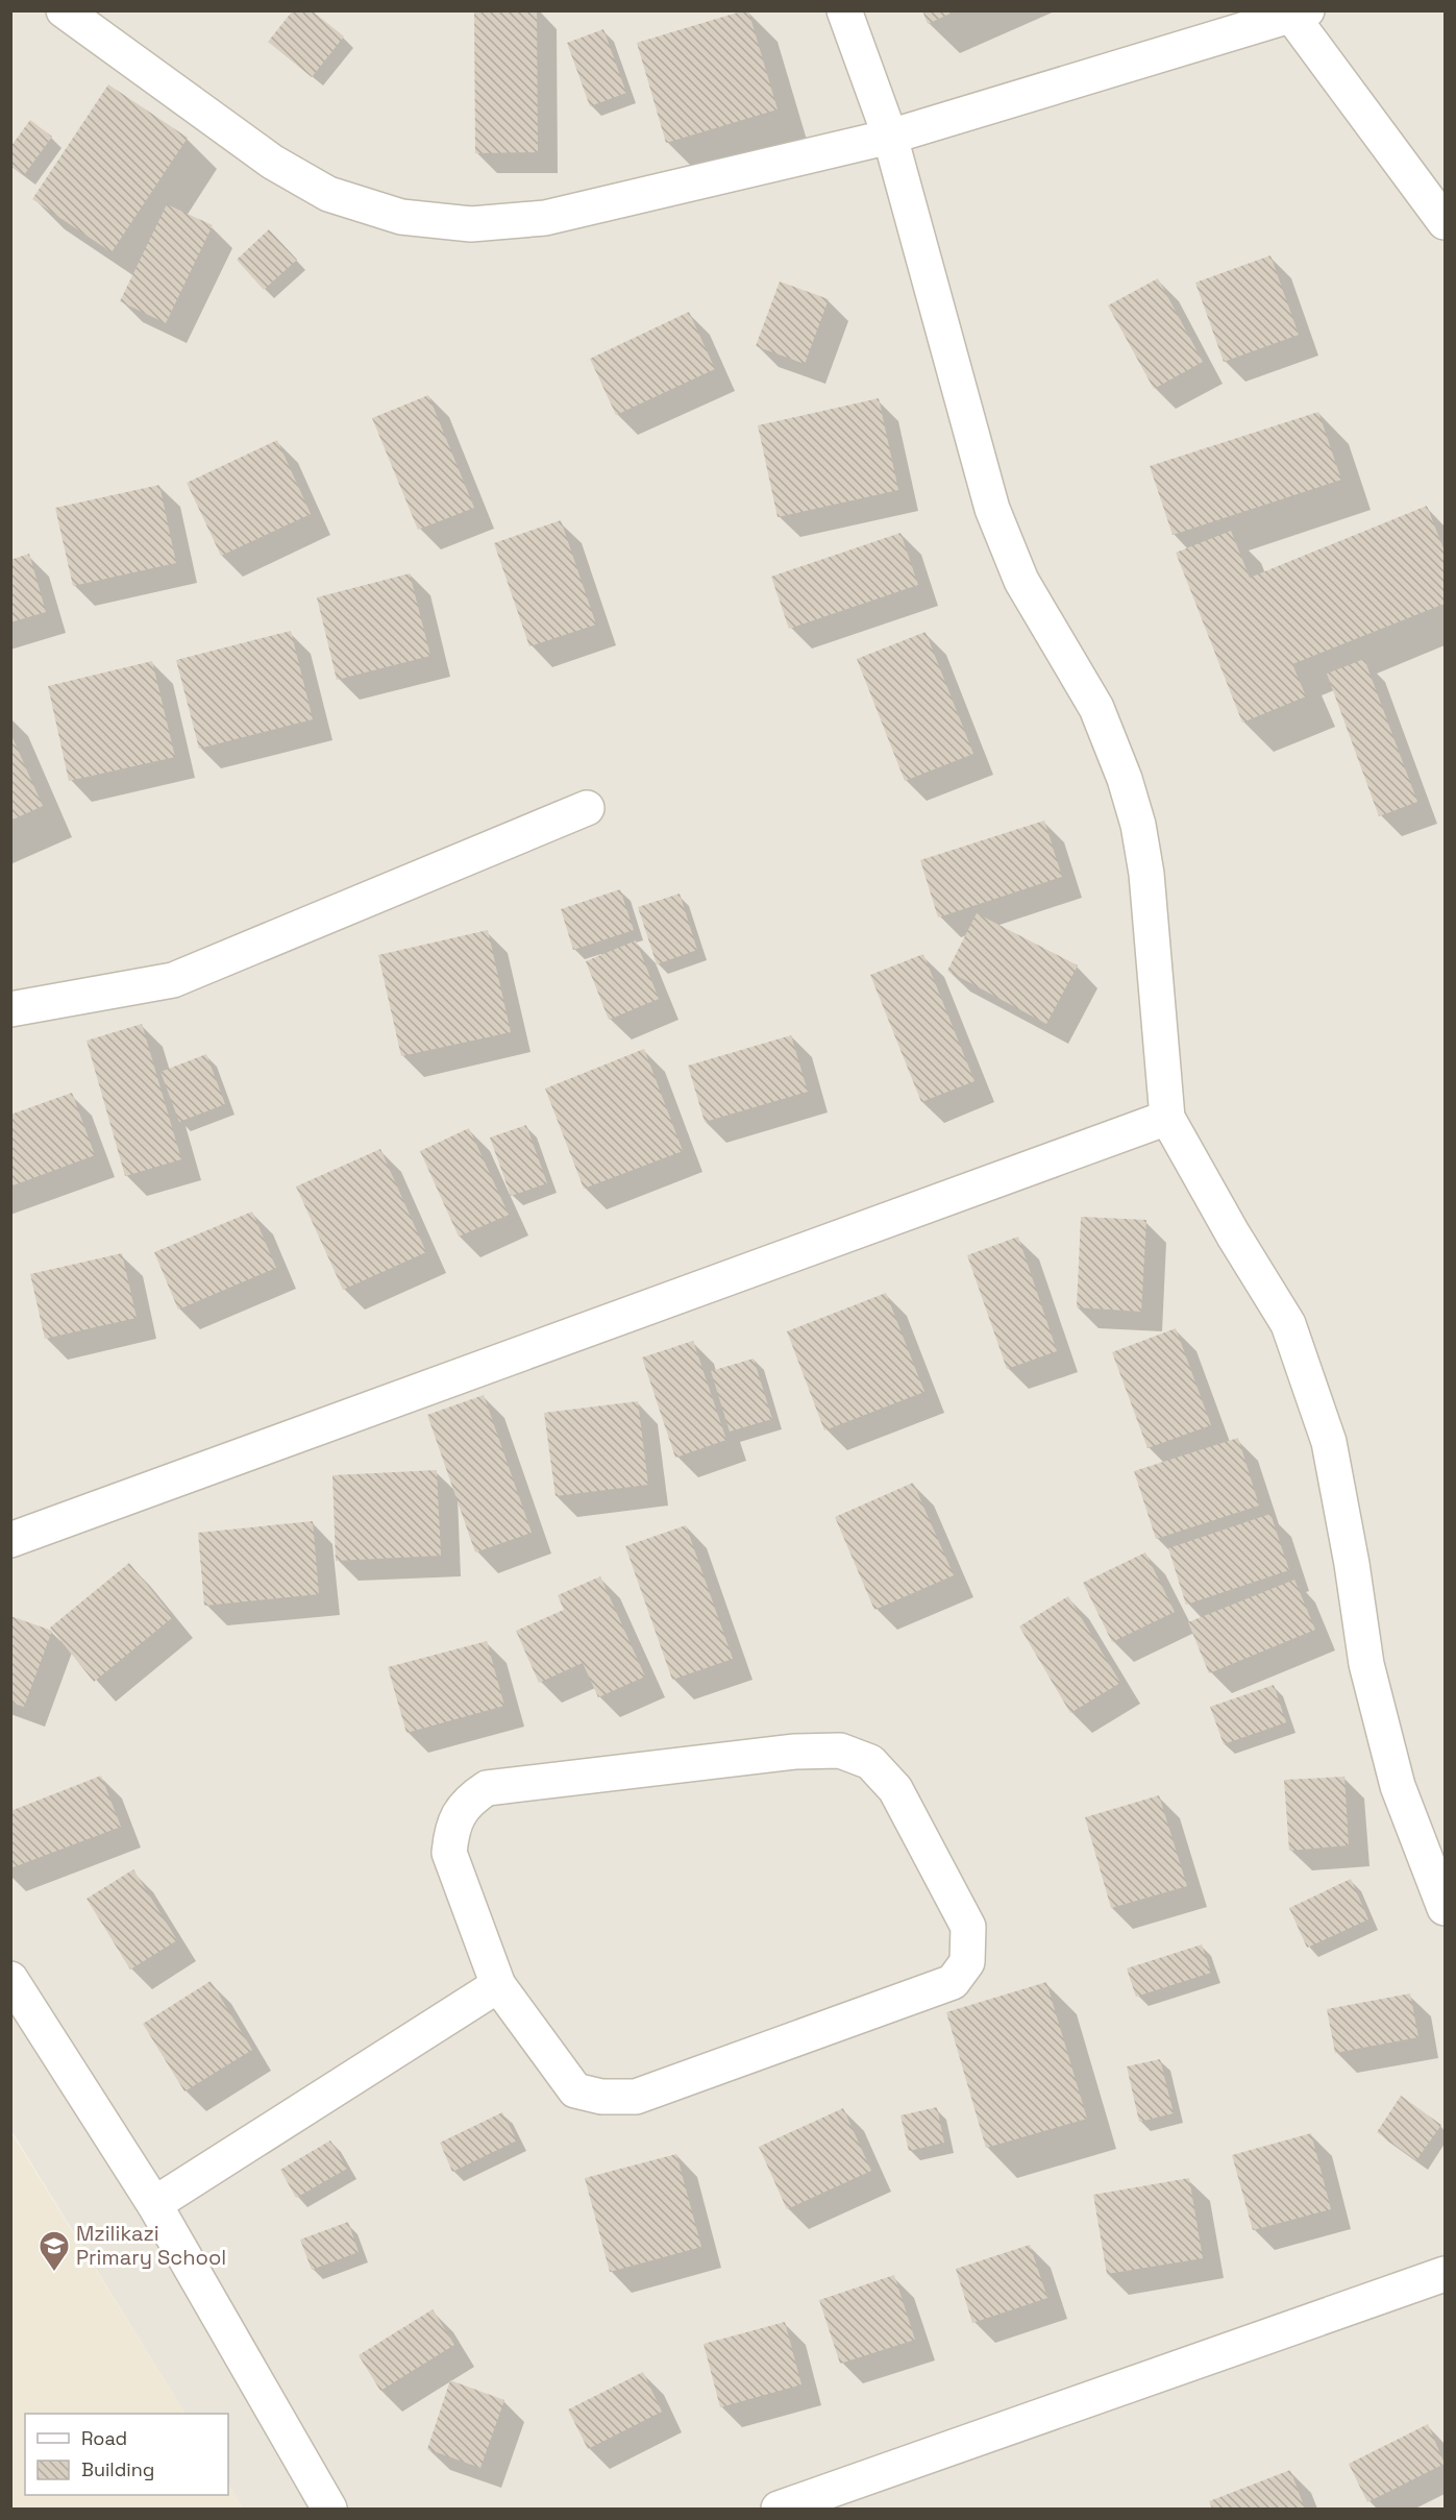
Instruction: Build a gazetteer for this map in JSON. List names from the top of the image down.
{
  "places": {
    "school or university": ["Mzilikazi Primary School"]
  },
  "legend": ["Road", "Building"]
}
